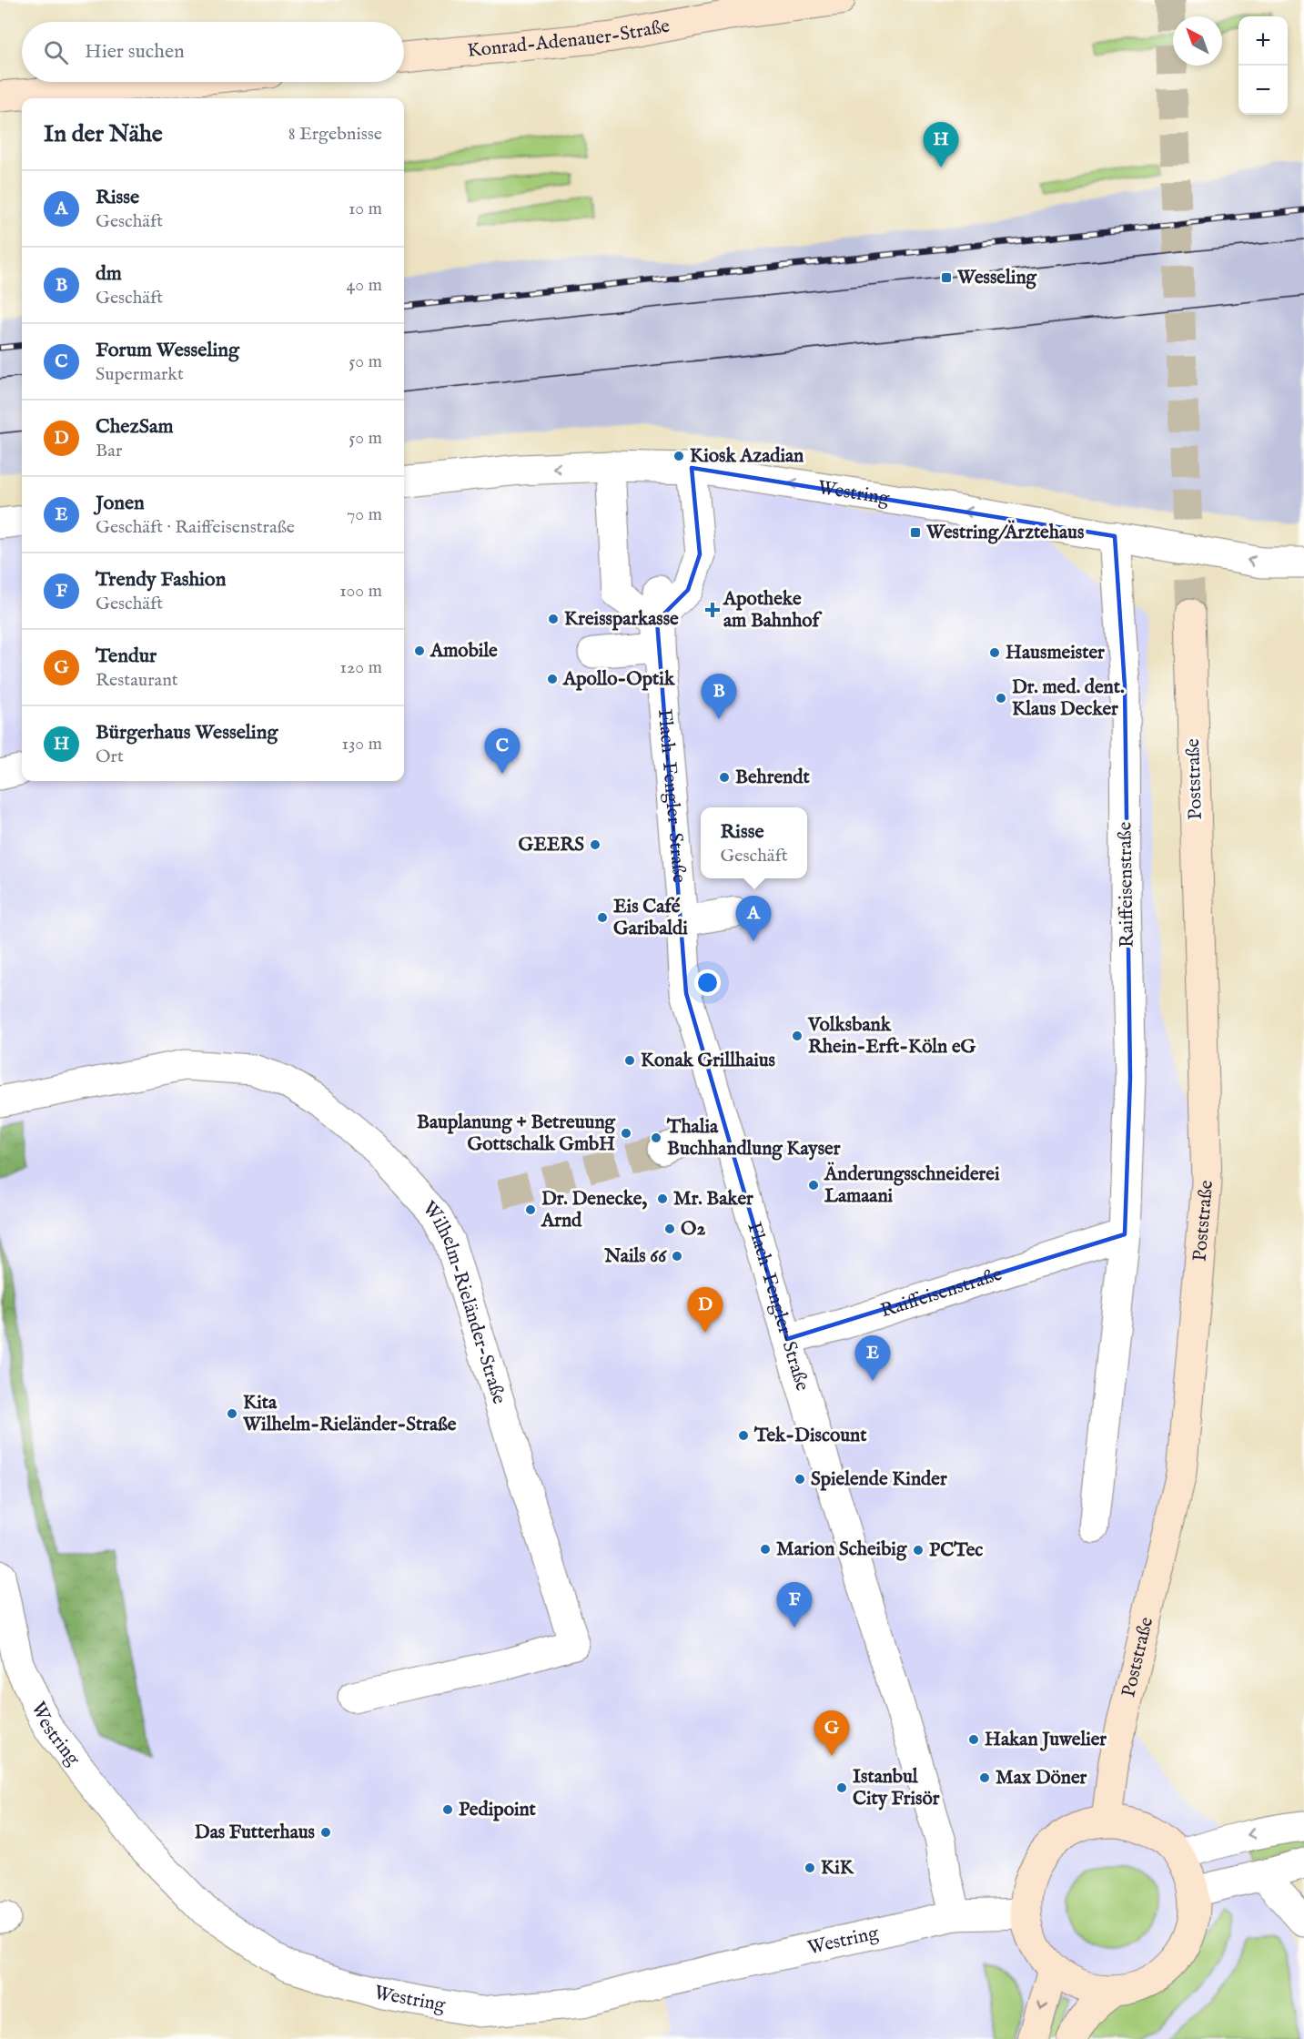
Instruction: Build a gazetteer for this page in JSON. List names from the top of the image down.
{
  "streets": {
    "street": [
      "Konrad-Adenauer-Straße",
      "Westring",
      "Poststraße",
      "Flach-Fengler-Straße",
      "Raiffeisenstraße",
      "Wilhelm-Rieländer-Straße"
    ]
  },
  "crossings": [
    ["Westring", "Poststraße"],
    ["Westring", "Flach-Fengler-Straße"],
    ["Westring", "Raiffeisenstraße"],
    ["Flach-Fengler-Straße", "Raiffeisenstraße"]
  ],
  "one_way": ["Westring"],
  "places": {
    "transit": ["Wesseling", "Westring/Ärztehaus"],
    "other": [
      "Kiosk Azadian",
      "Kreissparkasse",
      "Amobile",
      "Hausmeister",
      "Apollo-Optik",
      "Dr. med. dent. Klaus Decker",
      "Behrendt",
      "GEERS",
      "Eis Café Garibaldi",
      "Volksbank Rhein-Erft-Köln eG",
      "Konak Grillhaius",
      "Bauplanung + Betreuung Gottschalk GmbH",
      "Thalia Buchhandlung Kayser",
      "Änderungsschneiderei Lamaani",
      "Mr. Baker",
      "Dr. Denecke, Arnd",
      "O2",
      "Nails 66",
      "Kita Wilhelm-Rieländer-Straße",
      "Tek-Discount",
      "Spielende Kinder",
      "Marion Scheibig",
      "PCTec",
      "Hakan Juwelier",
      "Max Döner",
      "Istanbul City Frisör",
      "Pedipoint",
      "Das Futterhaus",
      "KiK"
    ],
    "health": ["Apotheke am Bahnhof"]
  },
  "north": "top left",
  "page": {
    "map_buttons": ["+", "−"],
    "search": "Hier suchen",
    "heading": ["In der Nähe", "8 Ergebnisse"],
    "pins": [
      "H",
      "B",
      "C",
      "A",
      "D",
      "E",
      "F",
      "G"
    ],
    "list": [
      {
        "mark": "A",
        "name": "Risse",
        "note": "Geschäft",
        "value": "10 m"
      },
      {
        "mark": "B",
        "name": "dm",
        "note": "Geschäft",
        "value": "40 m"
      },
      {
        "mark": "C",
        "name": "Forum Wesseling",
        "note": "Supermarkt",
        "value": "50 m"
      },
      {
        "mark": "D",
        "name": "ChezSam",
        "note": "Bar",
        "value": "50 m"
      },
      {
        "mark": "E",
        "name": "Jonen",
        "note": "Geschäft · Raiffeisenstraße",
        "value": "70 m"
      },
      {
        "mark": "F",
        "name": "Trendy Fashion",
        "note": "Geschäft",
        "value": "100 m"
      },
      {
        "mark": "G",
        "name": "Tendur",
        "note": "Restaurant",
        "value": "120 m"
      },
      {
        "mark": "H",
        "name": "Bürgerhaus Wesseling",
        "note": "Ort",
        "value": "130 m"
      }
    ],
    "popup": ["Risse", "Geschäft"]
  }
}
